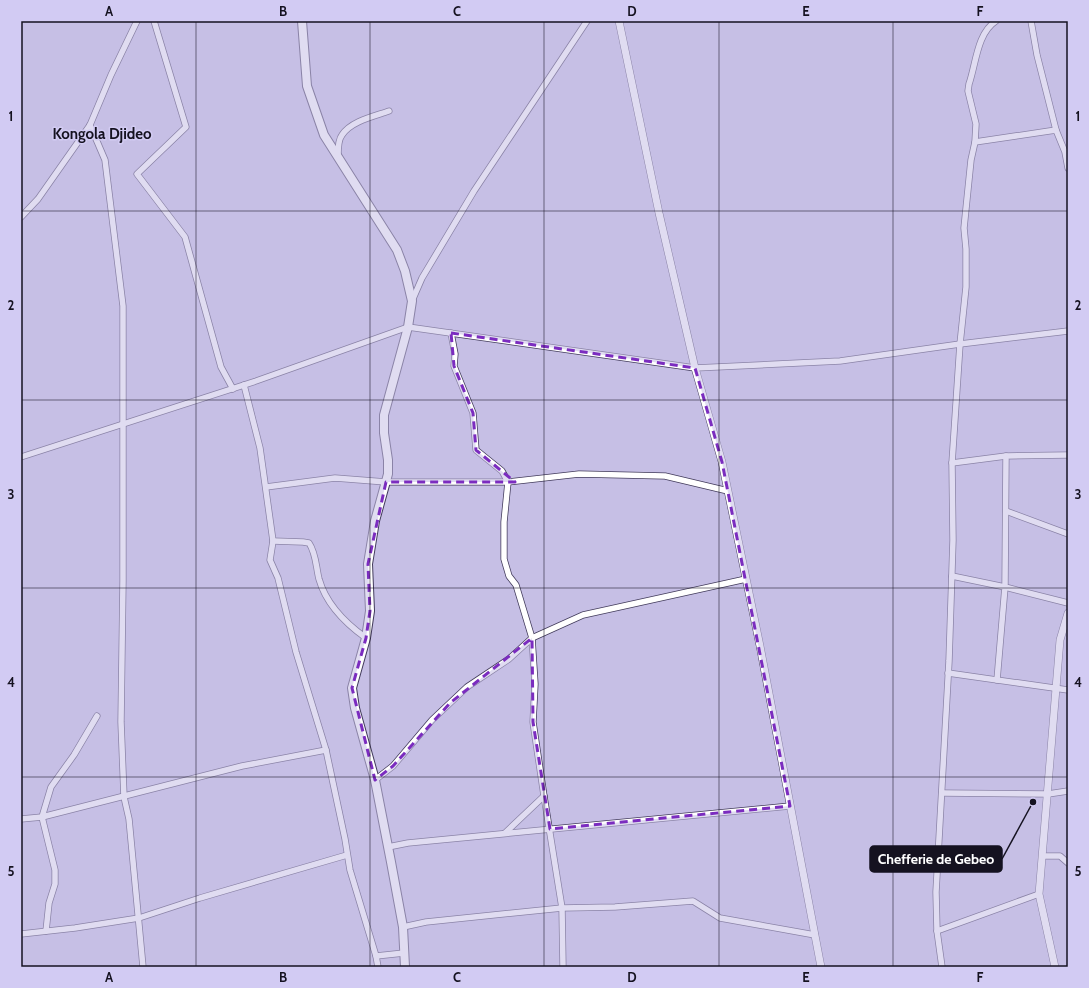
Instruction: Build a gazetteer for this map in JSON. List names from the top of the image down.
{
  "districts": ["Kongola Djideo"],
  "places": ["Chefferie de Gebeo"],
  "grid": {
    "columns": [
      "A",
      "B",
      "C",
      "D",
      "E",
      "F"
    ],
    "rows": [
      "1",
      "2",
      "3",
      "4",
      "5"
    ]
  }
}
